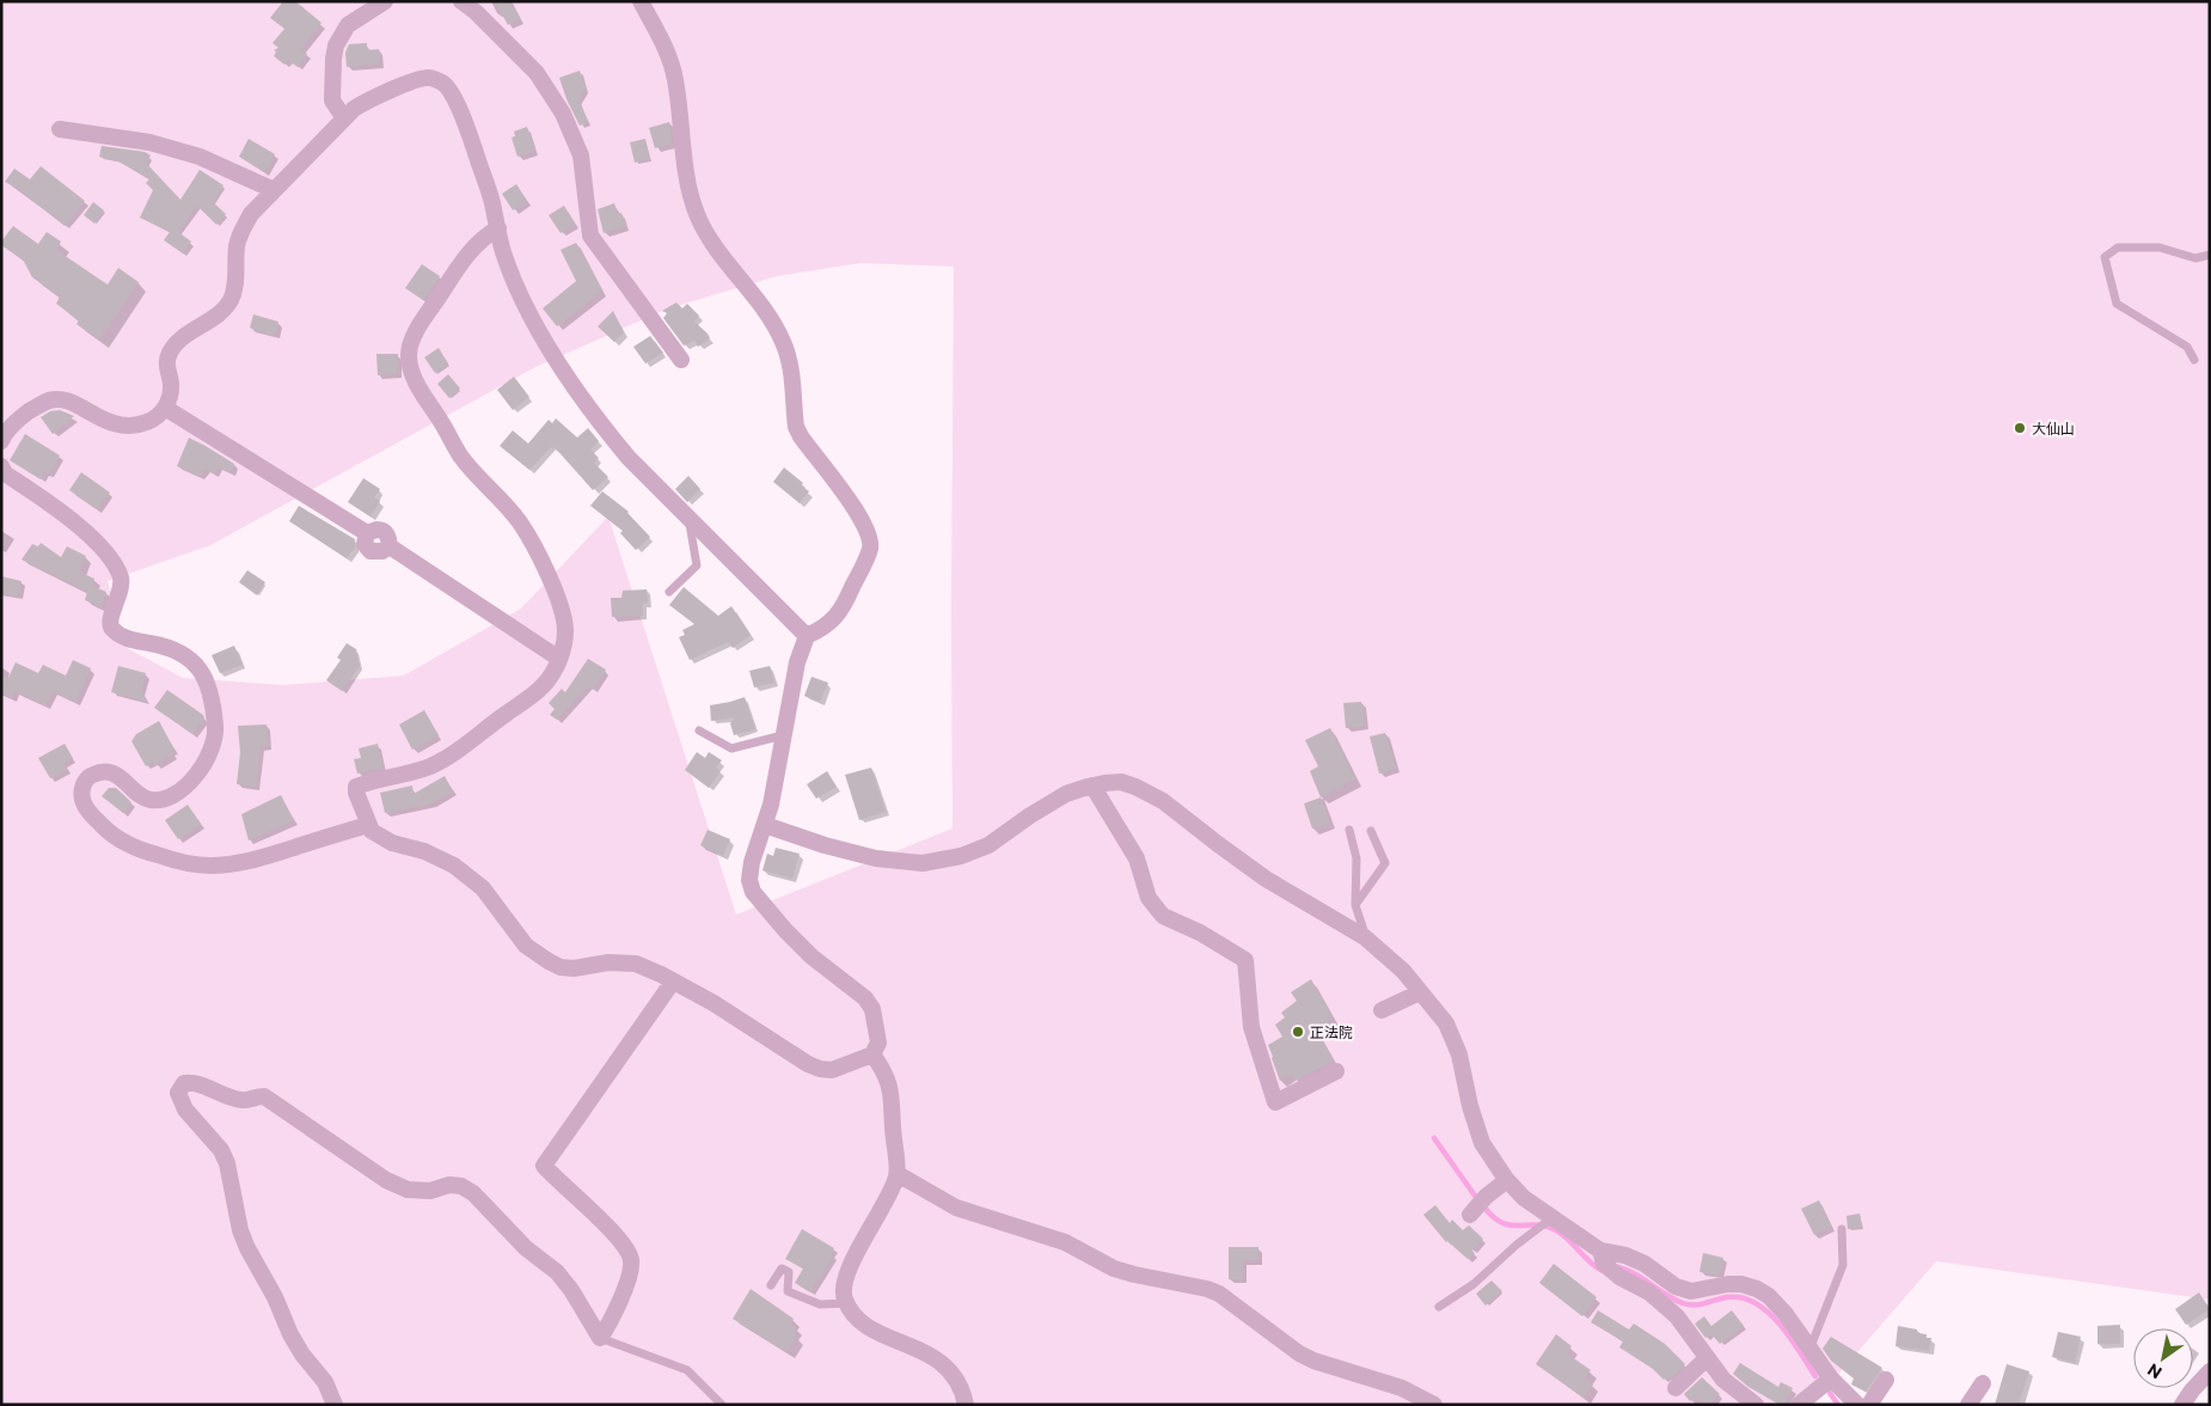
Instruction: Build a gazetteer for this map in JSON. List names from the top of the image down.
{
  "places": ["大仙山", "正法院"],
  "north": "bottom left"
}
